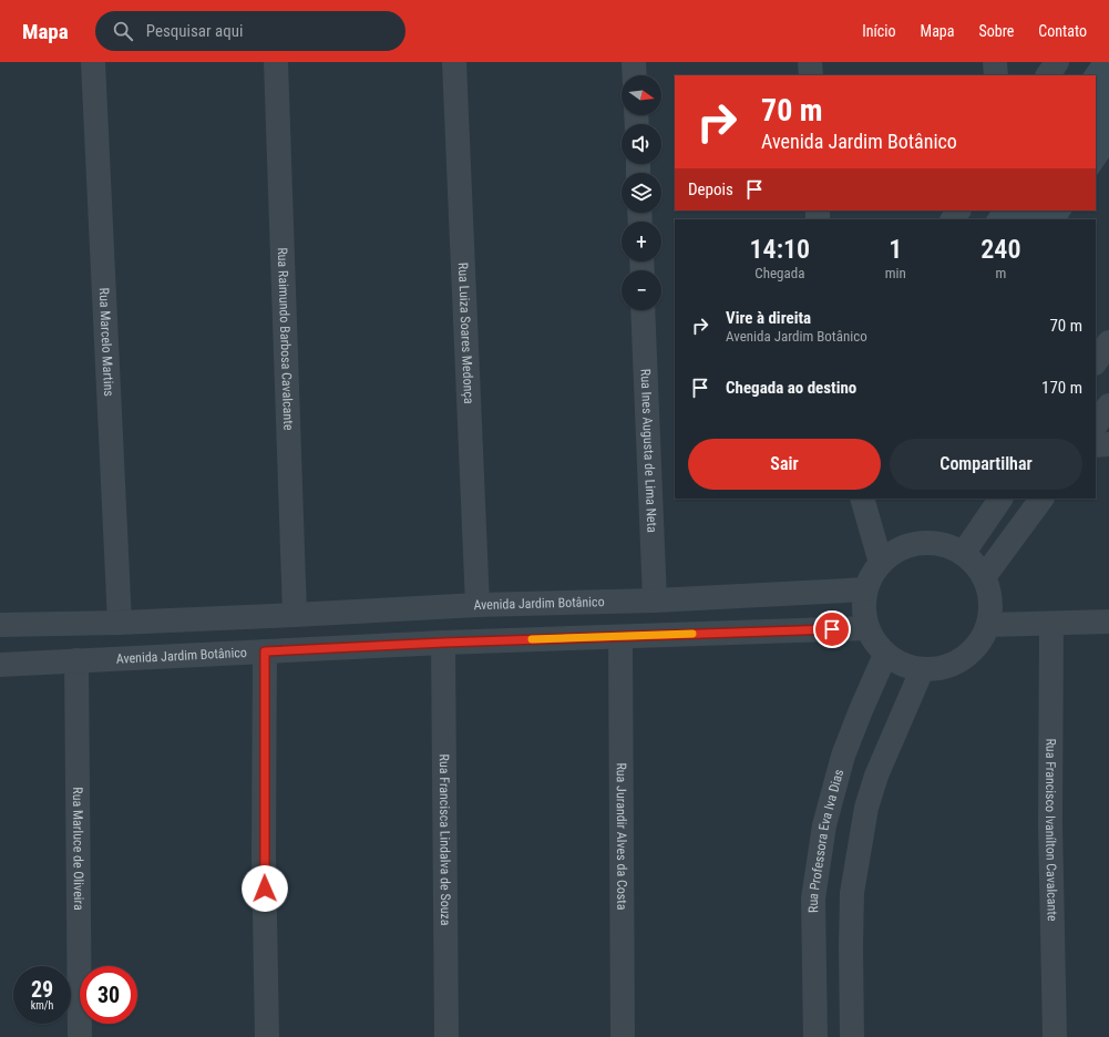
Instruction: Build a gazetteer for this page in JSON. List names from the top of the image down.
{
  "streets": {
    "street": [
      "Rua Luiza Soares Medonça",
      "Rua Raimundo Barbosa Cavalcante",
      "Rua Marcelo Martins",
      "Rua Ines Augusta de Lima Neta",
      "Avenida Jardim Botânico",
      "Rua Francisco Ivanílton Cavalcante",
      "Rua Jurandir Alves da Costa",
      "Rua Francisca Lindalva de Souza",
      "Rua Professora Eva Iva Dias",
      "Rua Marluce de Oliveira"
    ]
  },
  "crossings": [
    ["Rua Luiza Soares Medonça", "Avenida Jardim Botânico"],
    ["Rua Raimundo Barbosa Cavalcante", "Avenida Jardim Botânico"],
    ["Rua Marcelo Martins", "Avenida Jardim Botânico"],
    ["Rua Ines Augusta de Lima Neta", "Avenida Jardim Botânico"],
    ["Avenida Jardim Botânico", "Rua Jurandir Alves da Costa"],
    ["Avenida Jardim Botânico", "Rua Francisca Lindalva de Souza"],
    ["Avenida Jardim Botânico", "Rua Professora Eva Iva Dias"],
    ["Avenida Jardim Botânico", "Rua Marluce de Oliveira"]
  ],
  "north": "right",
  "page": {
    "header": "Mapa",
    "search": "Pesquisar aqui",
    "nav": [
      "Início",
      "Mapa",
      "Sobre",
      "Contato"
    ],
    "map_buttons": ["+", "−"],
    "turn": ["70 m", "Avenida Jardim Botânico"],
    "then": "Depois",
    "eta": [
      "14:10",
      "Chegada",
      "1",
      "min",
      "240",
      "m"
    ],
    "list": [
      {
        "name": "Vire à direita",
        "note": "Avenida Jardim Botânico",
        "value": "70 m"
      },
      {
        "name": "Chegada ao destino",
        "value": "170 m"
      }
    ],
    "buttons": ["Sair", "Compartilhar"],
    "speed": "29 km/h",
    "limit": "30"
  }
}
